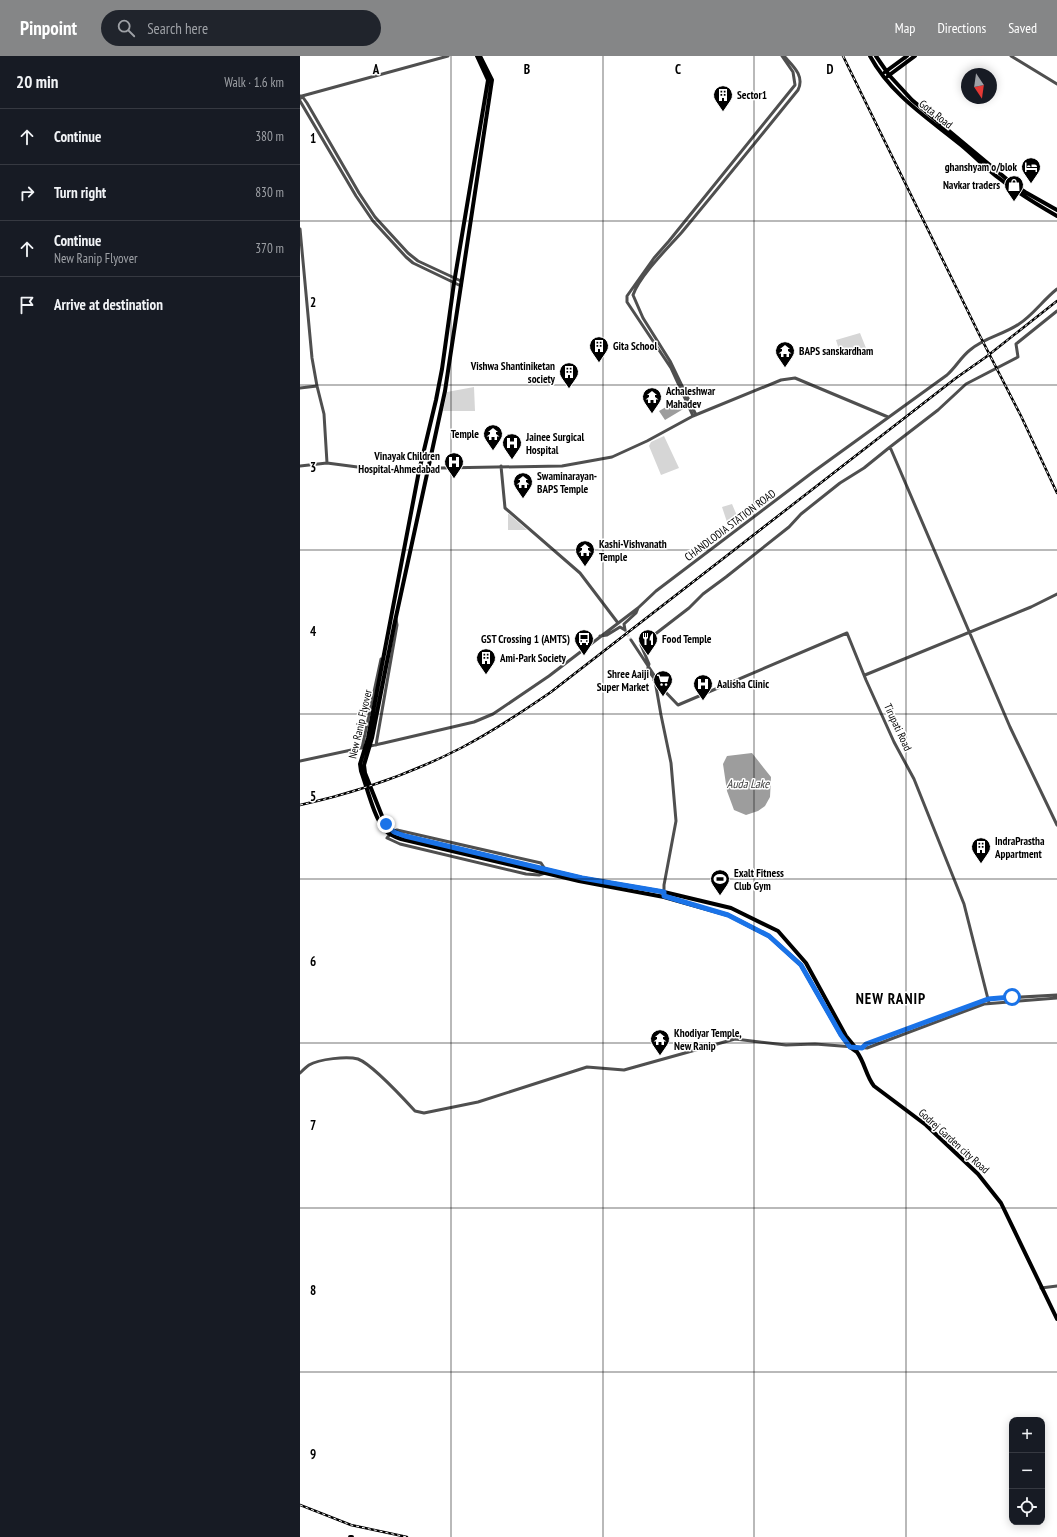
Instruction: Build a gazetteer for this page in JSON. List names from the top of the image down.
{
  "streets": {
    "main road": ["Gota Road", "New Ranip Flyover", "Godrej Garden city Road"],
    "street": ["CHANDLODIA STATION ROAD", "Tirupati Road"]
  },
  "crossings": [
    ["New Ranip Flyover", "Godrej Garden city Road"]
  ],
  "districts": ["NEW RANIP"],
  "water": ["Auda Lake"],
  "places": {
    "building": [
      "Sector1",
      "Gita School",
      "Vishwa Shantiniketan society",
      "Ami-Park Society",
      "IndraPrastha Appartment"
    ],
    "hotel": ["ghanshyam o/blok"],
    "shop": ["Navkar traders"],
    "temple": [
      "BAPS sanskardham",
      "Achaleshwar Mahadev",
      "Temple",
      "Swaminarayan- BAPS Temple",
      "Kashi-Vishvanath Temple",
      "Khodiyar Temple, New Ranip"
    ],
    "hospital": ["Jainee Surgical Hospital", "Vinayak Children Hospital-Ahmedabad", "Aalisha Clinic"],
    "bus stop": ["GST Crossing 1 (AMTS)"],
    "restaurant": ["Food Temple"],
    "supermarket": ["Shree Aaiji Super Market"],
    "sports": ["Exalt Fitness Club Gym"]
  },
  "north": "bottom",
  "page": {
    "header": "Pinpoint",
    "search": "Search here",
    "nav": ["Map", "Directions", "Saved"],
    "heading": ["20 min", "Walk · 1.6 km"],
    "list": [
      ["Continue", "380 m"],
      ["Turn right", "830 m"],
      ["Continue", "New Ranip Flyover", "370 m"],
      "Arrive at destination"
    ],
    "map_buttons": ["+", "−"]
  },
  "grid": {
    "columns": [
      "A",
      "B",
      "C",
      "D"
    ],
    "rows": [
      "1",
      "2",
      "3",
      "4",
      "5",
      "6",
      "7",
      "8",
      "9"
    ]
  }
}
